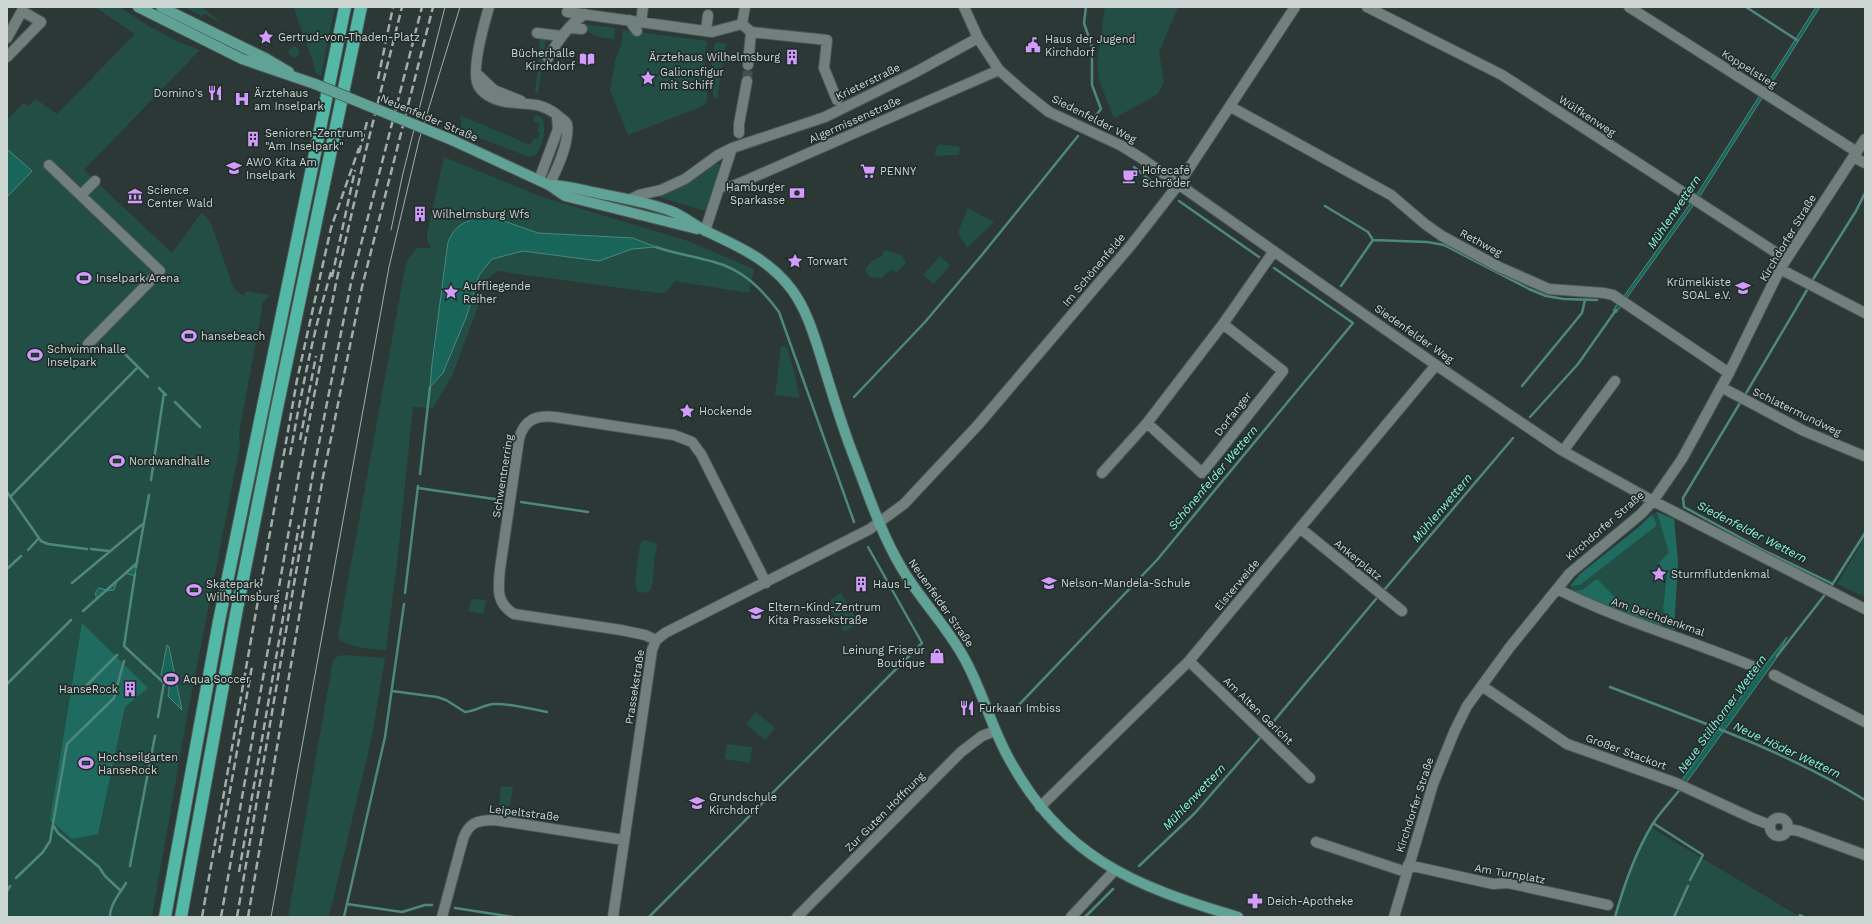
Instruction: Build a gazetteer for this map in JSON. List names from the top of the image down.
{
  "streets": {
    "main road": ["Neuenfelder Straße"],
    "street": [
      "Koppelstieg",
      "Krieterstraße",
      "Wülfkenweg",
      "Siedenfelder Weg",
      "Algermissenstraße",
      "Kirchdorfer Straße",
      "Rethweg",
      "Im Schönenfelde",
      "Schlatermundweg",
      "Dorfanger",
      "Schwentnerring",
      "Ankerplatz",
      "Elsterweide",
      "Am Deichdenkmal",
      "Prassekstraße",
      "Am Alten Gericht",
      "Großer Stackort",
      "Zur Guten Hoffnung",
      "Leipeltstraße",
      "Am Turnplatz"
    ]
  },
  "crossings": [
    ["Koppelstieg", "Kirchdorfer Straße"],
    ["Krieterstraße", "Neuenfelder Straße"],
    ["Krieterstraße", "Siedenfelder Weg"],
    ["Wülfkenweg", "Kirchdorfer Straße"],
    ["Neuenfelder Straße", "Im Schönenfelde"],
    ["Neuenfelder Straße", "Elsterweide"],
    ["Neuenfelder Straße", "Prassekstraße"],
    ["Neuenfelder Straße", "Zur Guten Hoffnung"],
    ["Siedenfelder Weg", "Algermissenstraße"],
    ["Siedenfelder Weg", "Kirchdorfer Straße"],
    ["Siedenfelder Weg", "Im Schönenfelde"],
    ["Siedenfelder Weg", "Elsterweide"],
    ["Kirchdorfer Straße", "Rethweg"],
    ["Kirchdorfer Straße", "Schlatermundweg"],
    ["Kirchdorfer Straße", "Am Deichdenkmal"],
    ["Kirchdorfer Straße", "Großer Stackort"],
    ["Kirchdorfer Straße", "Am Turnplatz"],
    ["Rethweg", "Im Schönenfelde"],
    ["Im Schönenfelde", "Prassekstraße"],
    ["Schwentnerring", "Prassekstraße"],
    ["Ankerplatz", "Elsterweide"],
    ["Elsterweide", "Am Alten Gericht"],
    ["Prassekstraße", "Leipeltstraße"]
  ],
  "water": [
    "Mühlenwettern",
    "Schönenfelder Wettern",
    "Siedenfelder Wettern",
    "Neue Stillhorner Wettern",
    "Neue Höder Wettern"
  ],
  "places": {
    "place": [
      "Gertrud-von-Thaden-Platz",
      "Galionsfigur mit Schiff",
      "Torwart",
      "Auffliegende Reiher",
      "Hockende",
      "Sturmflutdenkmal"
    ],
    "public building": ["Haus der Jugend Kirchdorf"],
    "building": [
      "Ärztehaus Wilhelmsburg",
      "Senioren-Zentrum \"Am Inselpark\"",
      "Wilhelmsburg Wfs",
      "Haus L",
      "HanseRock"
    ],
    "library": ["Bücherhalle Kirchdorf"],
    "restaurant": ["Domino's", "Furkaan Imbiss"],
    "hospital": ["Ärztehaus am Inselpark"],
    "school or university": [
      "AWO Kita Am Inselpark",
      "Krümelkiste SOAL e.V.",
      "Nelson-Mandela-Schule",
      "Eltern-Kind-Zentrum Kita Prassekstraße",
      "Grundschule Kirchdorf"
    ],
    "supermarket": ["PENNY"],
    "cafe": ["Hofecafé Schröder"],
    "bank": ["Hamburger Sparkasse"],
    "museum": ["Science Center Wald"],
    "sports": [
      "Inselpark Arena",
      "hansebeach",
      "Schwimmhalle Inselpark",
      "Nordwandhalle",
      "Skatepark Wilhelmsburg",
      "Aqua Soccer",
      "Hochseilgarten HanseRock"
    ],
    "shop": ["Leinung Friseur Boutique"],
    "pharmacy": ["Deich-Apotheke"]
  }
}
